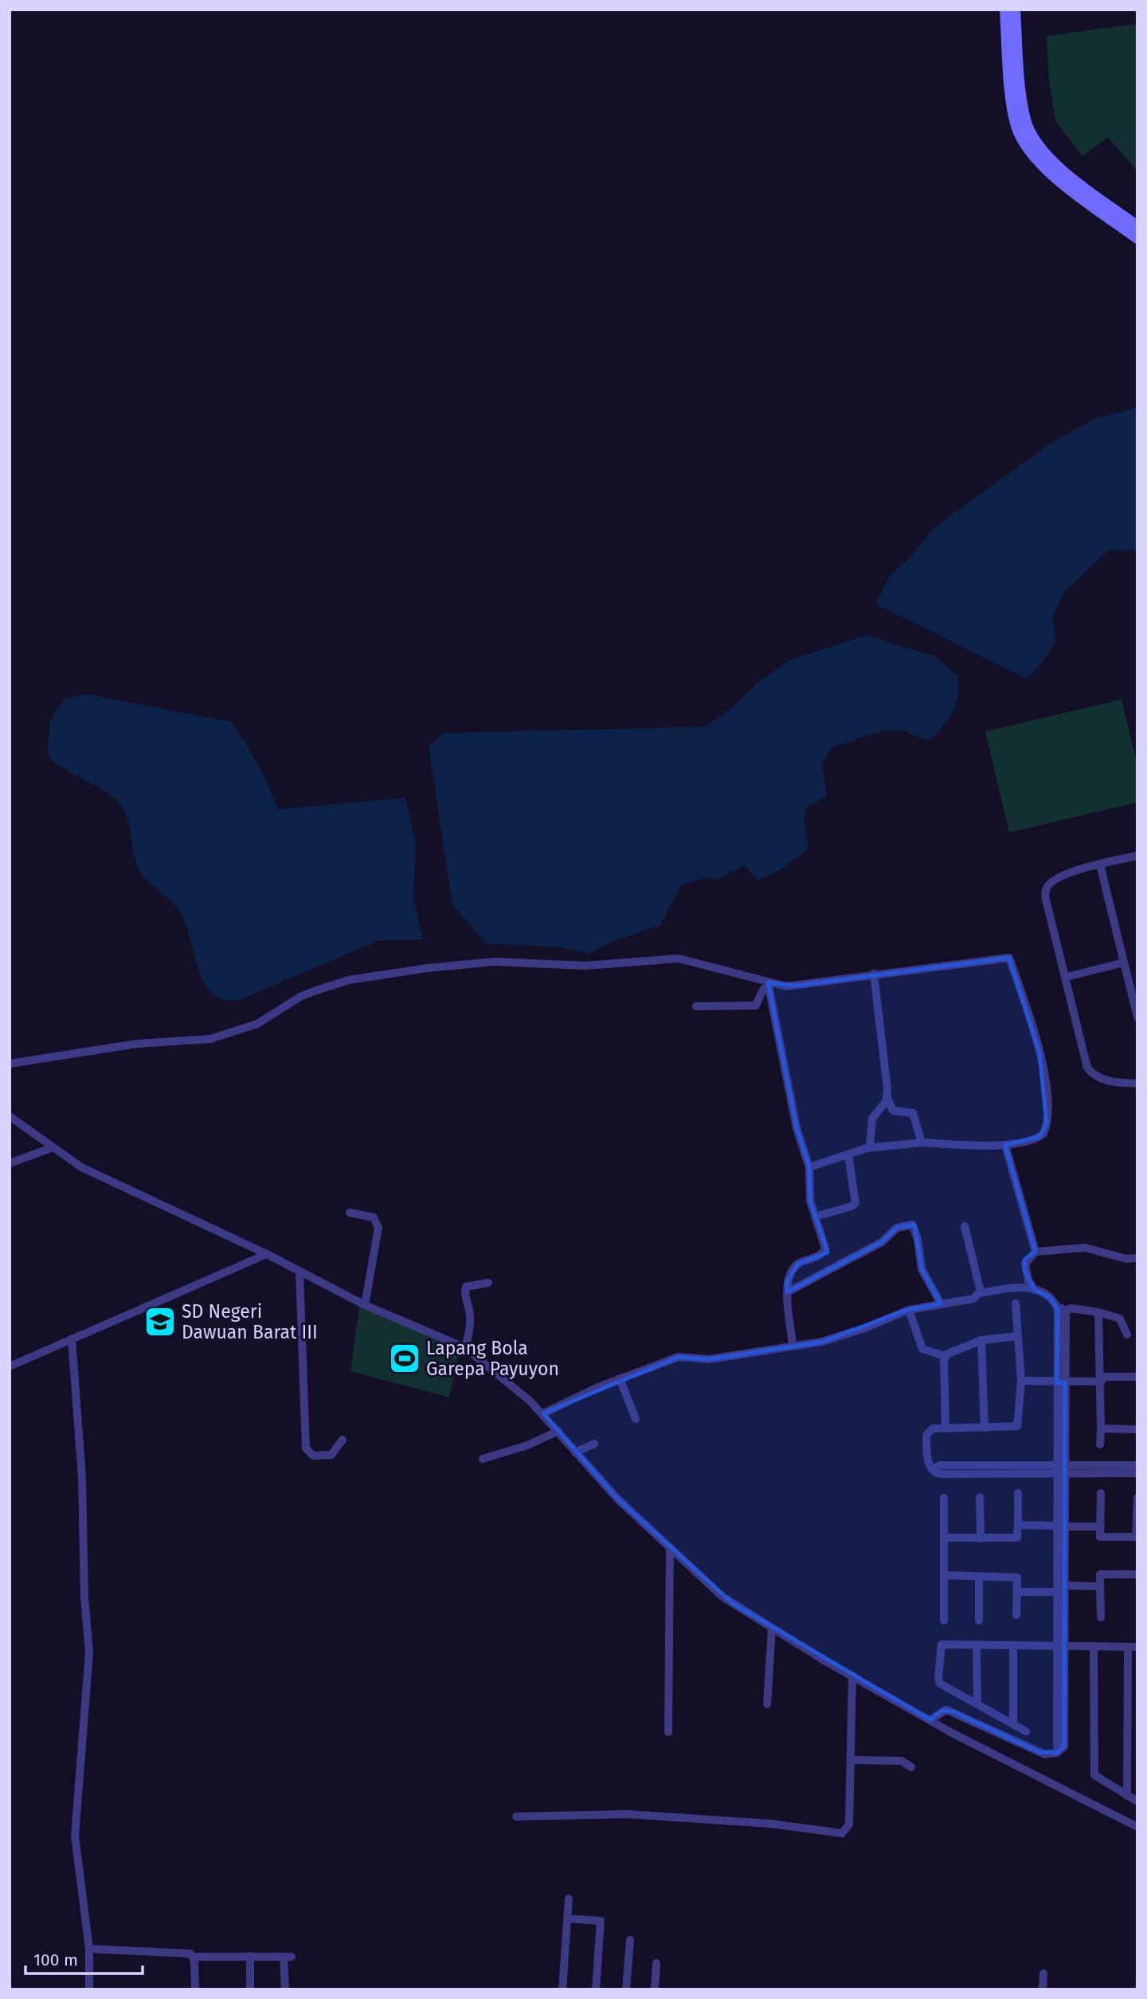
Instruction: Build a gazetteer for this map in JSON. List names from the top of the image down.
{
  "places": {
    "school or university": ["SD Negeri Dawuan Barat III"],
    "sports": ["Lapang Bola Garepa Payuyon"]
  },
  "scale_bar": "100 m"
}
